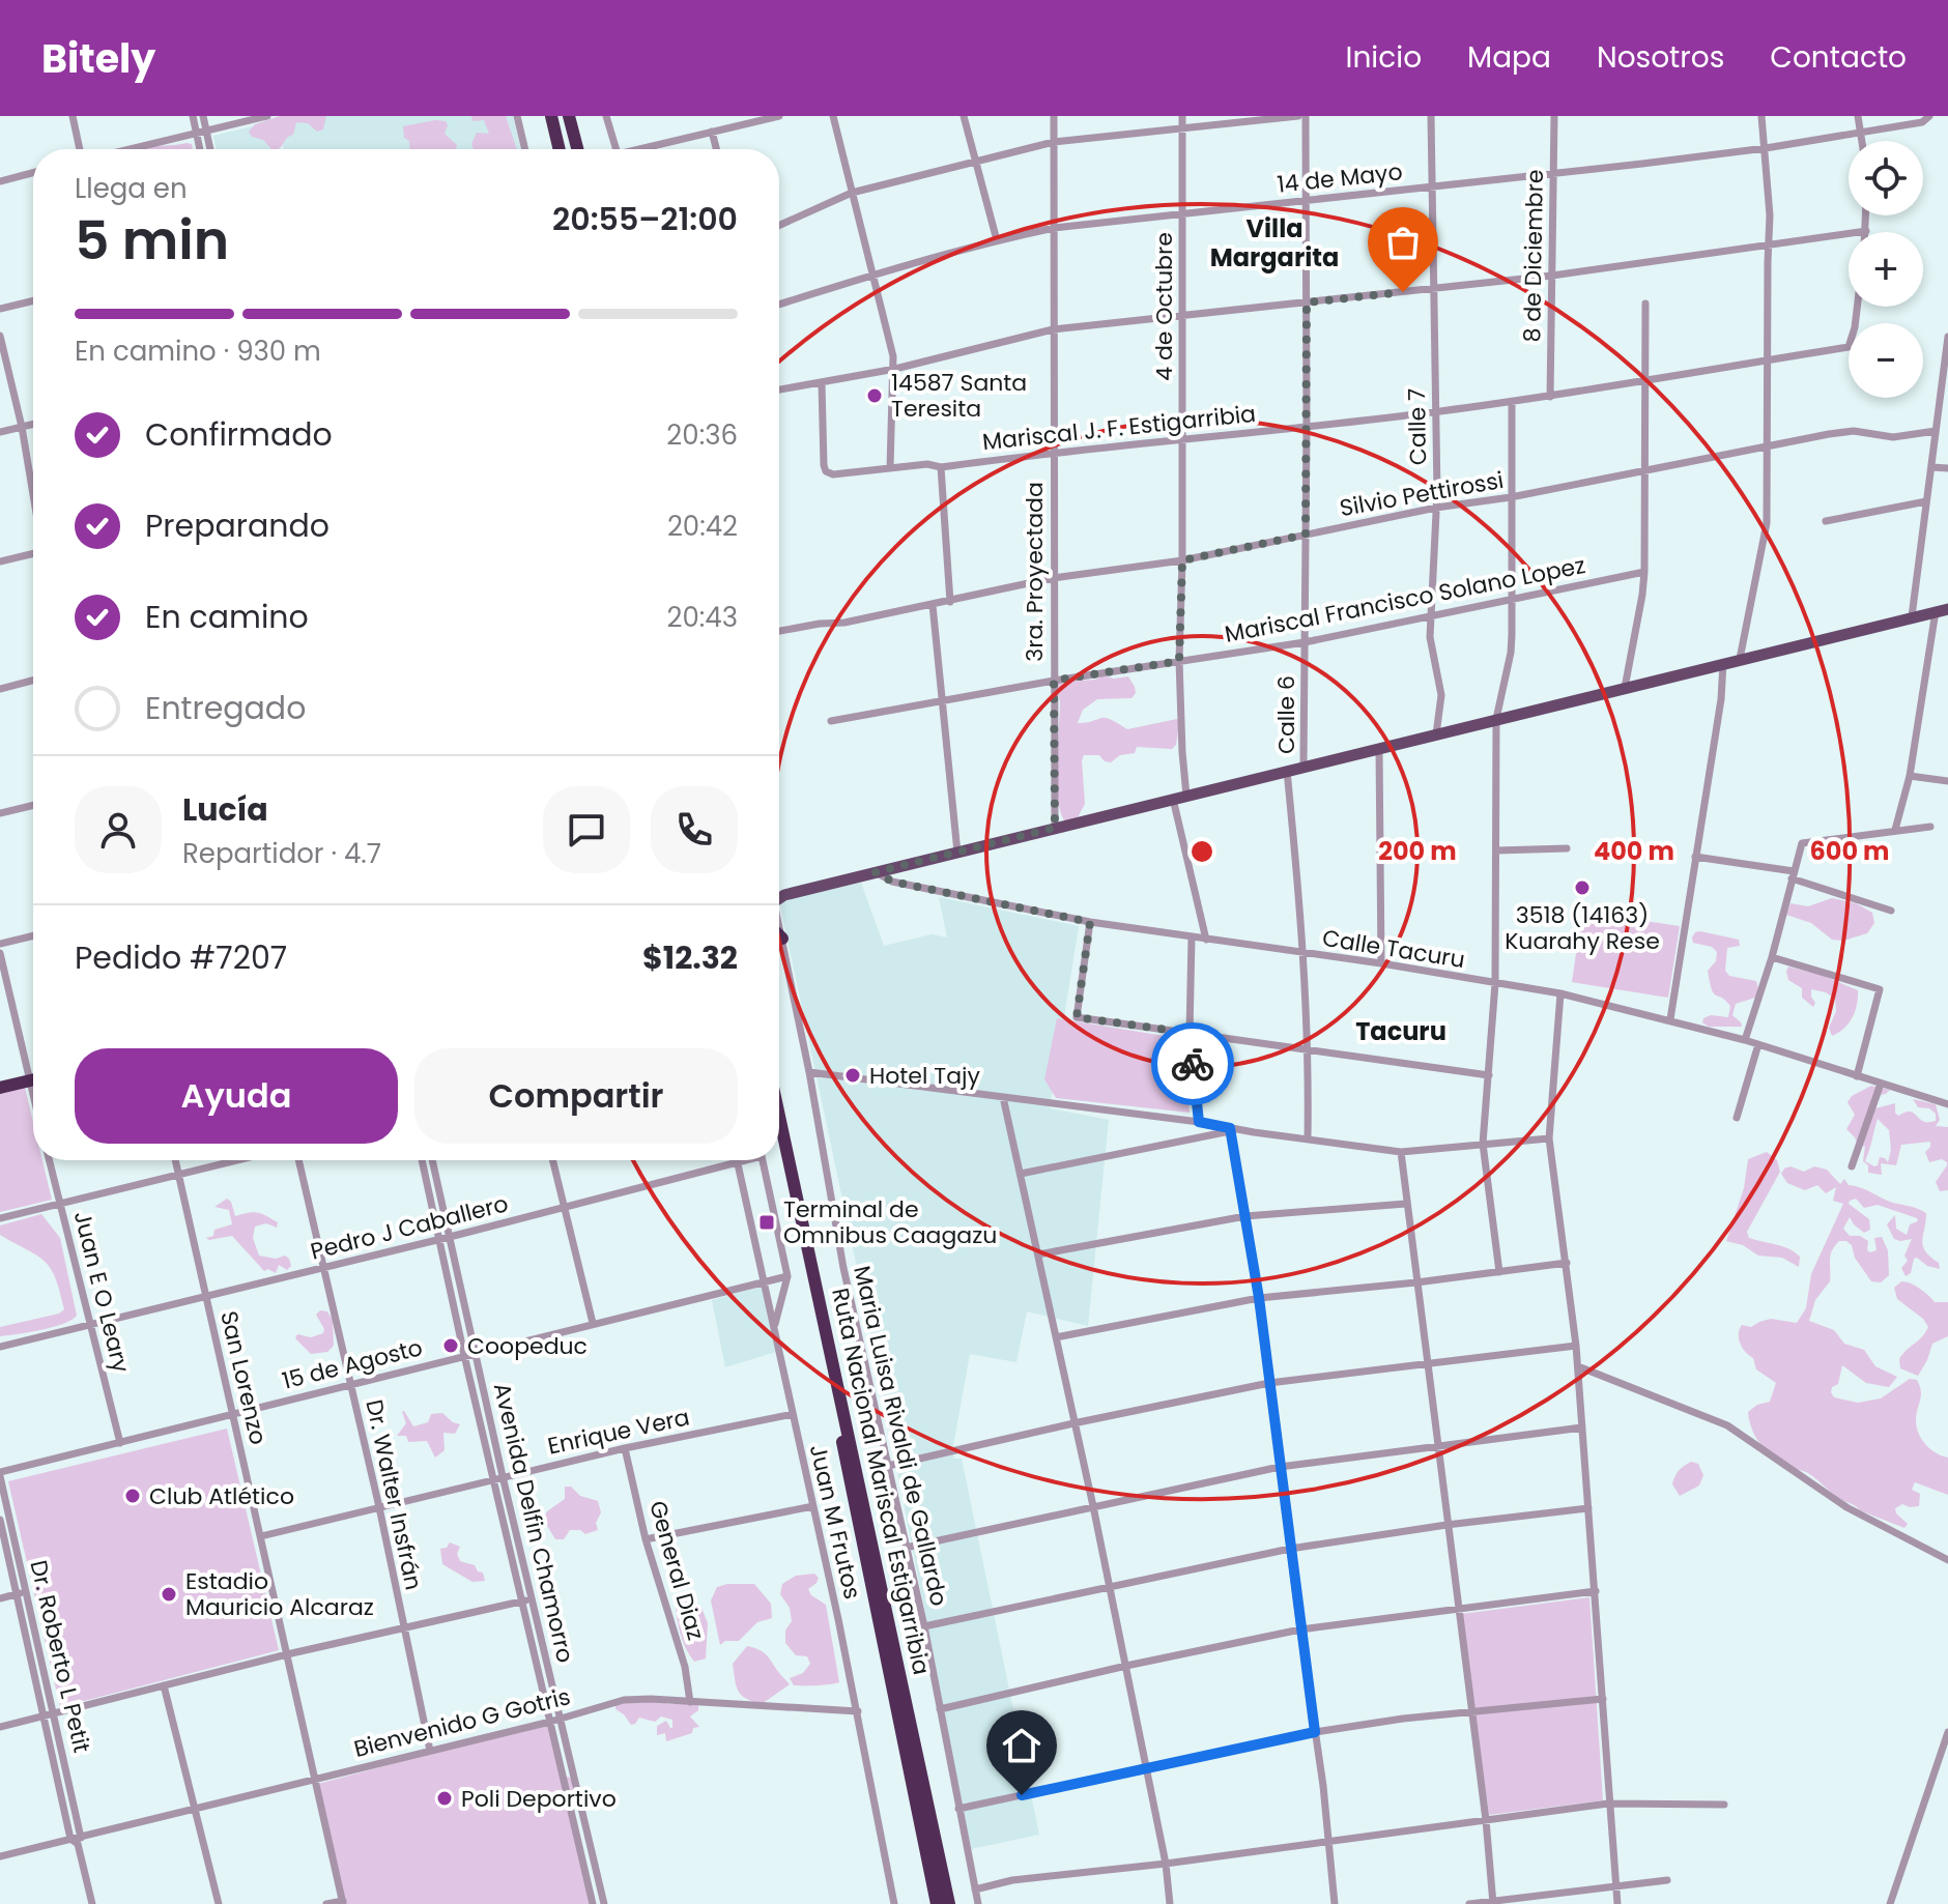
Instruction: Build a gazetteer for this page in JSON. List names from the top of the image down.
{
  "streets": {
    "highway": ["Ruta Nacional Mariscal Estigarribia"],
    "street": [
      "14 de Mayo",
      "8 de Diciembre",
      "4 de Octubre",
      "Calle 7",
      "Mariscal J. F. Estigarribia",
      "Silvio Pettirossi",
      "3ra. Proyectada",
      "Mariscal Francisco Solano Lopez",
      "Calle 6",
      "Calle Tacuru",
      "Pedro J Caballero",
      "Juan E O Leary",
      "15 de Agosto",
      "San Lorenzo",
      "Enrique Vera",
      "Maria Luisa Rivaldi de Gallardo",
      "Dr. Walter Insfrán",
      "Juan M Frutos",
      "Avenida Delfin Chamorro",
      "General Diaz",
      "Dr. Roberto L Petit",
      "Bienvenido G Gotris"
    ]
  },
  "crossings": [
    ["14 de Mayo", "8 de Diciembre"],
    ["14 de Mayo", "4 de Octubre"],
    ["14 de Mayo", "Calle 7"],
    ["14 de Mayo", "3ra. Proyectada"],
    ["14 de Mayo", "Calle 6"],
    ["8 de Diciembre", "Mariscal J. F. Estigarribia"],
    ["4 de Octubre", "Mariscal J. F. Estigarribia"],
    ["4 de Octubre", "Silvio Pettirossi"],
    ["4 de Octubre", "Mariscal Francisco Solano Lopez"],
    ["Calle 7", "Mariscal J. F. Estigarribia"],
    ["Calle 7", "Silvio Pettirossi"],
    ["Calle 7", "Mariscal Francisco Solano Lopez"],
    ["Mariscal J. F. Estigarribia", "3ra. Proyectada"],
    ["Mariscal J. F. Estigarribia", "Calle 6"],
    ["Silvio Pettirossi", "3ra. Proyectada"],
    ["Silvio Pettirossi", "Calle 6"],
    ["3ra. Proyectada", "Mariscal Francisco Solano Lopez"],
    ["Mariscal Francisco Solano Lopez", "Calle 6"],
    ["Pedro J Caballero", "Juan E O Leary"],
    ["Pedro J Caballero", "San Lorenzo"],
    ["Pedro J Caballero", "Dr. Walter Insfrán"],
    ["Pedro J Caballero", "Juan M Frutos"],
    ["Pedro J Caballero", "Avenida Delfin Chamorro"],
    ["Juan E O Leary", "15 de Agosto"],
    ["15 de Agosto", "San Lorenzo"],
    ["15 de Agosto", "Dr. Walter Insfrán"],
    ["15 de Agosto", "Juan M Frutos"],
    ["15 de Agosto", "Avenida Delfin Chamorro"],
    ["15 de Agosto", "Dr. Roberto L Petit"],
    ["San Lorenzo", "Enrique Vera"],
    ["San Lorenzo", "Bienvenido G Gotris"],
    ["Enrique Vera", "Dr. Walter Insfrán"],
    ["Enrique Vera", "Juan M Frutos"],
    ["Enrique Vera", "Avenida Delfin Chamorro"],
    ["Enrique Vera", "General Diaz"],
    ["Dr. Walter Insfrán", "Bienvenido G Gotris"],
    ["Juan M Frutos", "Bienvenido G Gotris"],
    ["Avenida Delfin Chamorro", "Bienvenido G Gotris"],
    ["General Diaz", "Bienvenido G Gotris"],
    ["Dr. Roberto L Petit", "Bienvenido G Gotris"]
  ],
  "districts": ["Villa Margarita", "Tacuru"],
  "places": {
    "other": [
      "14587 Santa Teresita",
      "3518 (14163) Kuarahy Rese",
      "Hotel Tajy",
      "Coopeduc",
      "Club Atlético",
      "Estadio Mauricio Alcaraz",
      "Poli Deportivo"
    ],
    "transit": ["Terminal de Omnibus Caagazu"]
  },
  "page": {
    "header": "Bitely",
    "nav": [
      "Inicio",
      "Mapa",
      "Nosotros",
      "Contacto"
    ],
    "map_buttons": ["+", "−"],
    "heading": ["5 min", "Llega en", "20:55–21:00"],
    "panel": [
      "Lucía",
      "Repartidor · 4.7",
      "Pedido #7207",
      "$12.32"
    ],
    "bar": "En camino · 930 m",
    "list": [
      ["Confirmado", "20:36"],
      ["Preparando", "20:42"],
      ["En camino", "20:43"],
      "Entregado"
    ],
    "buttons": ["Ayuda", "Compartir"]
  },
  "rings": ["200 m", "400 m", "600 m"]
}
